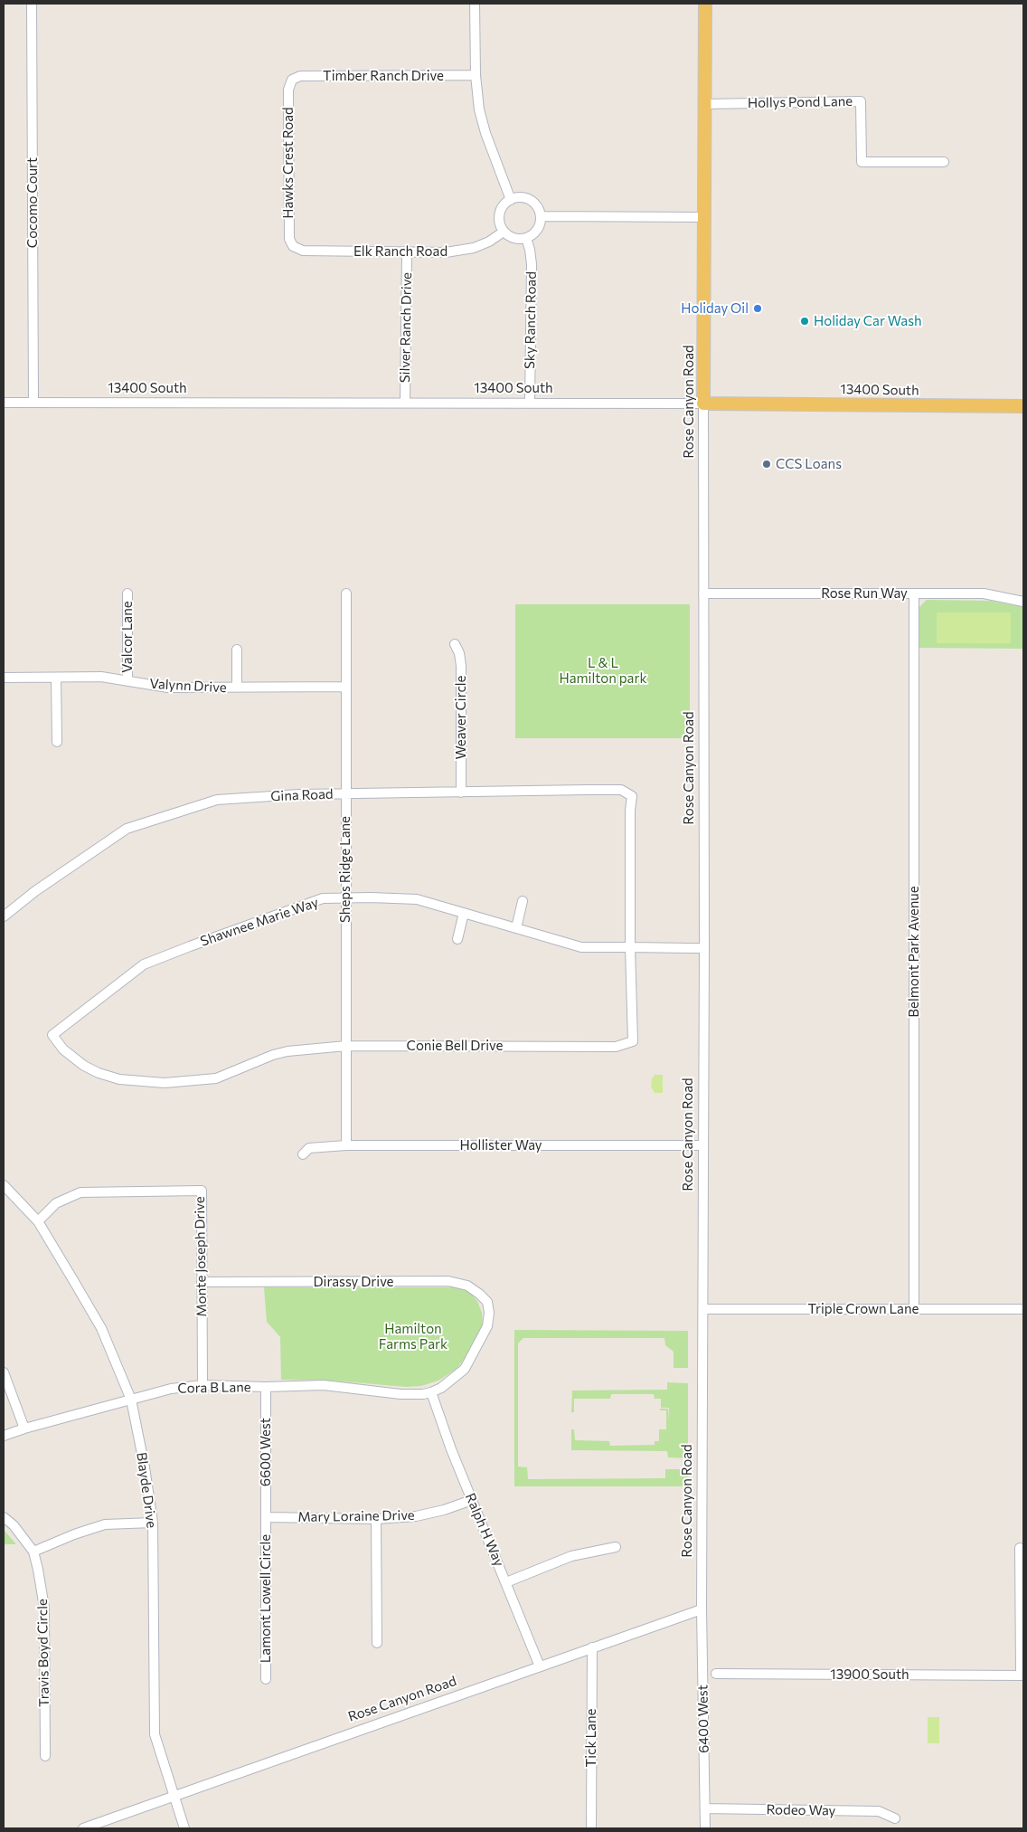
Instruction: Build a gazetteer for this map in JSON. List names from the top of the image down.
{
  "streets": {
    "main road": ["13400 South", "Rose Canyon Road"],
    "street": [
      "Timber Ranch Drive",
      "Hollys Pond Lane",
      "Hawks Crest Road",
      "Cocomo Court",
      "Elk Ranch Road",
      "Sky Ranch Road",
      "Silver Ranch Drive",
      "Rose Run Way",
      "Valcor Lane",
      "Valynn Drive",
      "Weaver Circle",
      "Gina Road",
      "Sheps Ridge Lane",
      "Shawnee Marie Way",
      "Belmont Park Avenue",
      "Conie Bell Drive",
      "Hollister Way",
      "Monte Joseph Drive",
      "Dirassy Drive",
      "Triple Crown Lane",
      "Cora B Lane",
      "6600 West",
      "Blayde Drive",
      "Mary Loraine Drive",
      "Ralph H Way",
      "Lamont Lowell Circle",
      "Travis Boyd Circle",
      "13900 South",
      "6400 West",
      "Tick Lane",
      "Rodeo Way"
    ]
  },
  "crossings": [
    ["Timber Ranch Drive", "Hawks Crest Road"],
    ["Hollys Pond Lane", "Rose Canyon Road"],
    ["Hawks Crest Road", "Elk Ranch Road"],
    ["Cocomo Court", "13400 South"],
    ["Elk Ranch Road", "Sky Ranch Road"],
    ["Elk Ranch Road", "Silver Ranch Drive"],
    ["Sky Ranch Road", "13400 South"],
    ["Silver Ranch Drive", "13400 South"],
    ["13400 South", "Rose Canyon Road"],
    ["Rose Canyon Road", "Rose Run Way"],
    ["Rose Canyon Road", "Shawnee Marie Way"],
    ["Rose Canyon Road", "Hollister Way"],
    ["Rose Canyon Road", "Triple Crown Lane"],
    ["Rose Canyon Road", "Blayde Drive"],
    ["Rose Canyon Road", "Ralph H Way"],
    ["Rose Canyon Road", "6400 West"],
    ["Rose Canyon Road", "Tick Lane"],
    ["Rose Run Way", "Belmont Park Avenue"],
    ["Valcor Lane", "Valynn Drive"],
    ["Valynn Drive", "Sheps Ridge Lane"],
    ["Weaver Circle", "Gina Road"],
    ["Gina Road", "Sheps Ridge Lane"],
    ["Gina Road", "Conie Bell Drive"],
    ["Sheps Ridge Lane", "Shawnee Marie Way"],
    ["Sheps Ridge Lane", "Conie Bell Drive"],
    ["Sheps Ridge Lane", "Hollister Way"],
    ["Shawnee Marie Way", "Conie Bell Drive"],
    ["Belmont Park Avenue", "Triple Crown Lane"],
    ["Monte Joseph Drive", "Dirassy Drive"],
    ["Monte Joseph Drive", "Cora B Lane"],
    ["Monte Joseph Drive", "Blayde Drive"],
    ["Dirassy Drive", "Cora B Lane"],
    ["Dirassy Drive", "Ralph H Way"],
    ["Cora B Lane", "6600 West"],
    ["Cora B Lane", "Blayde Drive"],
    ["Cora B Lane", "Ralph H Way"],
    ["6600 West", "Mary Loraine Drive"],
    ["6600 West", "Lamont Lowell Circle"],
    ["Mary Loraine Drive", "Ralph H Way"],
    ["Mary Loraine Drive", "Lamont Lowell Circle"],
    ["6400 West", "Rodeo Way"]
  ],
  "parks": ["L & L Hamilton park", "Hamilton Farms Park"],
  "places": ["Holiday Oil", "Holiday Car Wash", "CCS Loans"]
}
